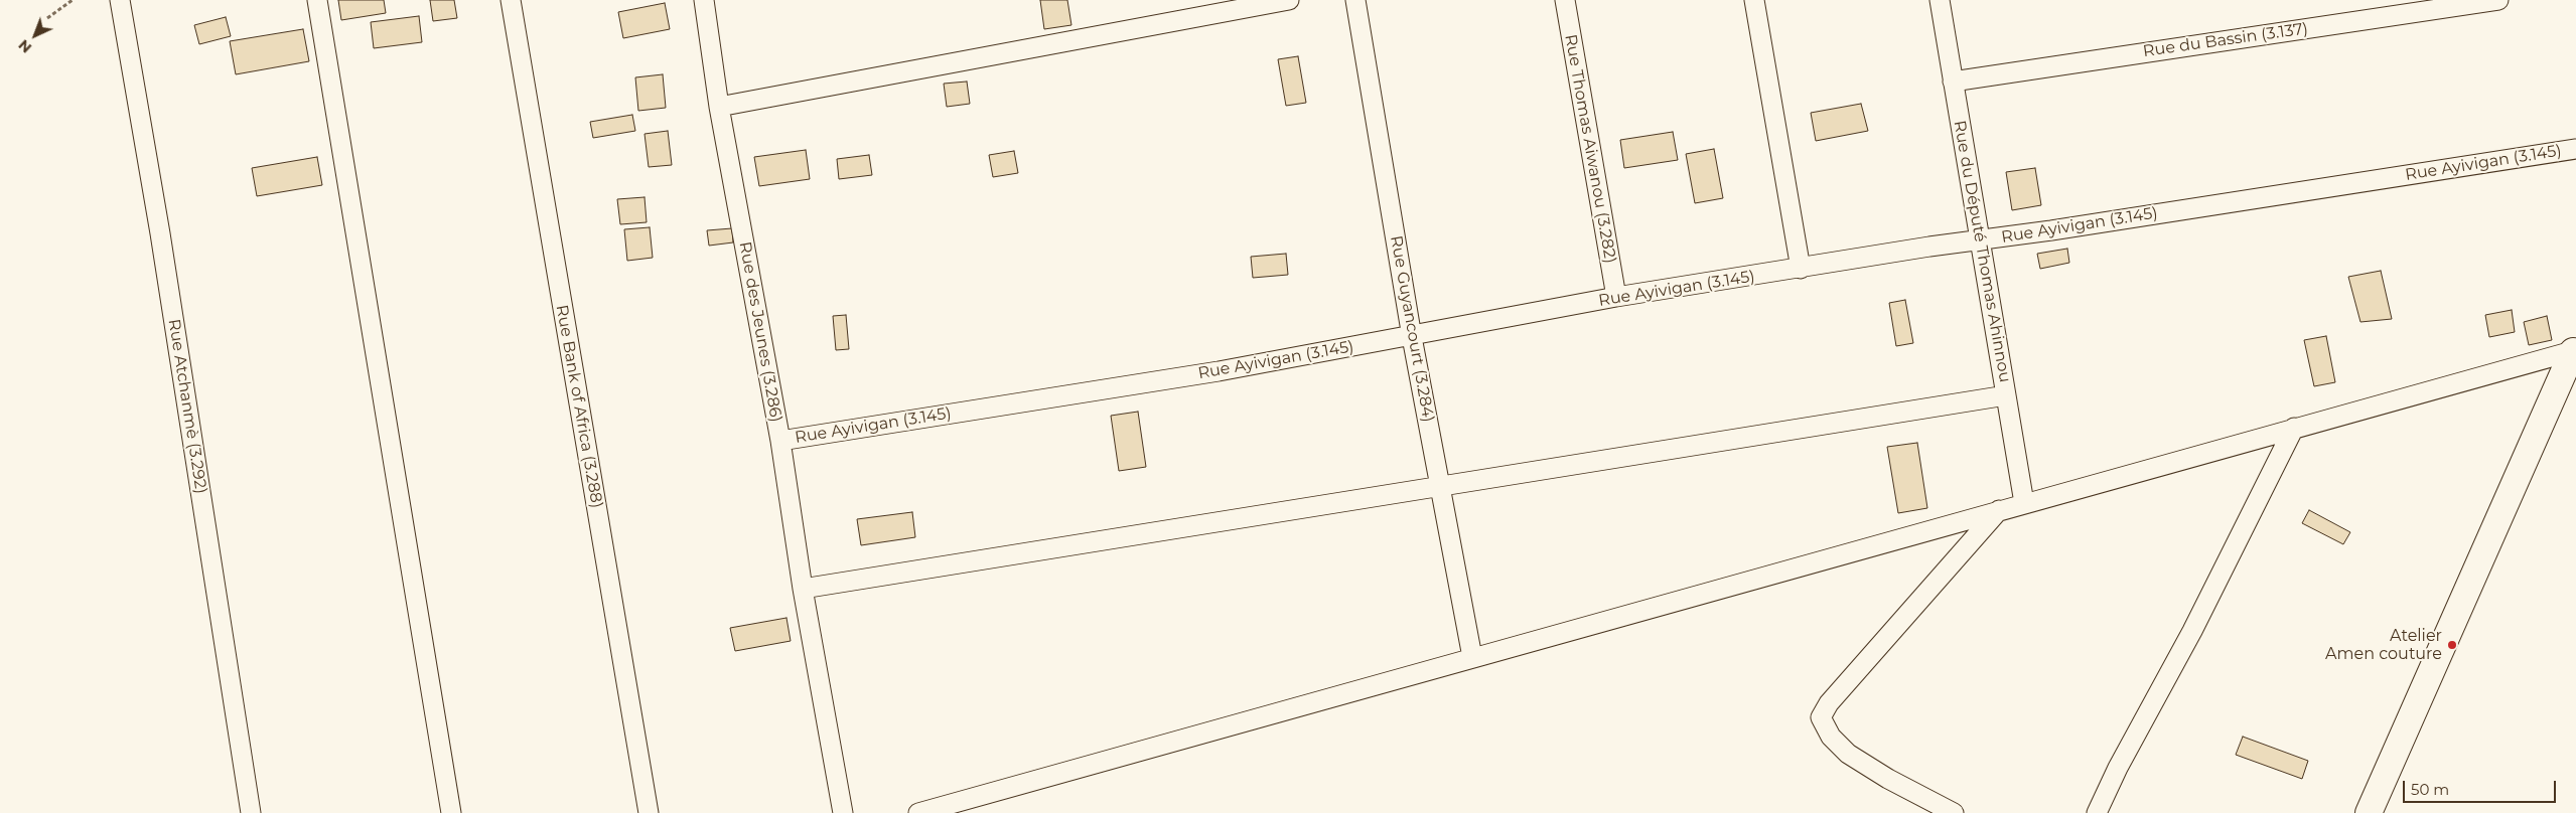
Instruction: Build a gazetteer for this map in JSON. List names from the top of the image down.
{
  "streets": {
    "street": [
      "Rue du Bassin (3.137)",
      "Rue Thomas Aiwanou (3.282)",
      "Rue Ayivigan (3.145)",
      "Rue du Député Thomas Ahinnou",
      "Rue Guyancourt (3.284)",
      "Rue des Jeunes (3.286)",
      "Rue Atchanmè (3.292)",
      "Rue Bank of Africa (3.288)"
    ]
  },
  "crossings": [
    ["Rue du Bassin (3.137)", "Rue du Député Thomas Ahinnou"],
    ["Rue Thomas Aiwanou (3.282)", "Rue Ayivigan (3.145)"],
    ["Rue Ayivigan (3.145)", "Rue du Député Thomas Ahinnou"],
    ["Rue Ayivigan (3.145)", "Rue Guyancourt (3.284)"],
    ["Rue Ayivigan (3.145)", "Rue des Jeunes (3.286)"]
  ],
  "places": ["Atelier Amen couture"],
  "scale_bar": "50 m",
  "north": "bottom left"
}
